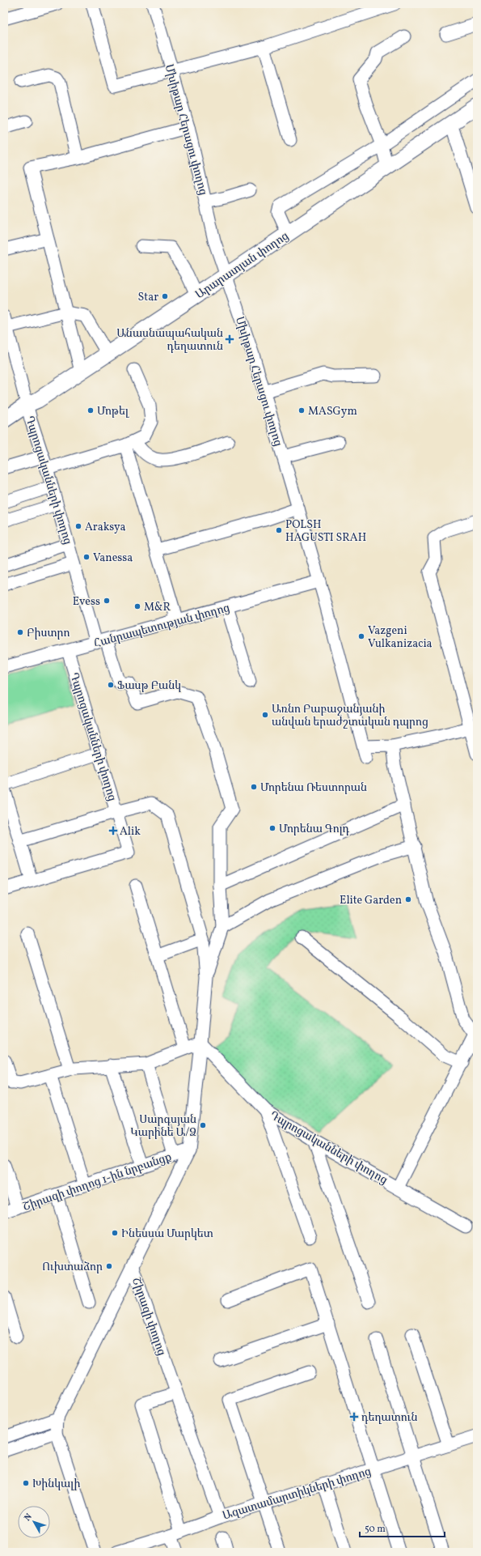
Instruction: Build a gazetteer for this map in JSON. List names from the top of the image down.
{
  "streets": {
    "main road": ["Արարատյան փողոց"],
    "street": [
      "Մխիթար Հերացու փողոց",
      "Դպրոցականների փողոց",
      "Հանրապետության փողոց",
      "Շիրազի փողոց 1-ին նրբանցք",
      "Շիրազի փողոց",
      "Ազատամարտիկների փողոց"
    ]
  },
  "crossings": [
    ["Մխիթար Հերացու փողոց", "Արարատյան փողոց"],
    ["Մխիթար Հերացու փողոց", "Հանրապետության փողոց"],
    ["Արարատյան փողոց", "Դպրոցականների փողոց"],
    ["Դպրոցականների փողոց", "Հանրապետության փողոց"],
    ["Դպրոցականների փողոց", "Շիրազի փողոց"],
    ["Շիրազի փողոց 1-ին նրբանցք", "Շիրազի փողոց"],
    ["Շիրազի փողոց", "Ազատամարտիկների փողոց"]
  ],
  "places": {
    "other": [
      "Star",
      "Մոթել",
      "MASGym",
      "Araksya",
      "POLSH HAGUSTI SRAH",
      "Vanessa",
      "Evess",
      "M&R",
      "Բիստրո",
      "Vazgeni Vulkanizacia",
      "Ֆասթ Բանկ",
      "Առնո Բաբաջանյանի անվան երաժշտական դպրոց",
      "Մորենա Ռեստորան",
      "Մորենա Գոլդ",
      "Elite Garden",
      "Սարգսյան Կարինե Ա/Ձ",
      "Ինեսսա Մարկետ",
      "Ուխտաձոր",
      "Խինկալի"
    ],
    "health": ["Անասնապահական դեղատուն", "Alik", "դեղատուն"]
  },
  "scale_bar": "50 m",
  "north": "top left"
}
